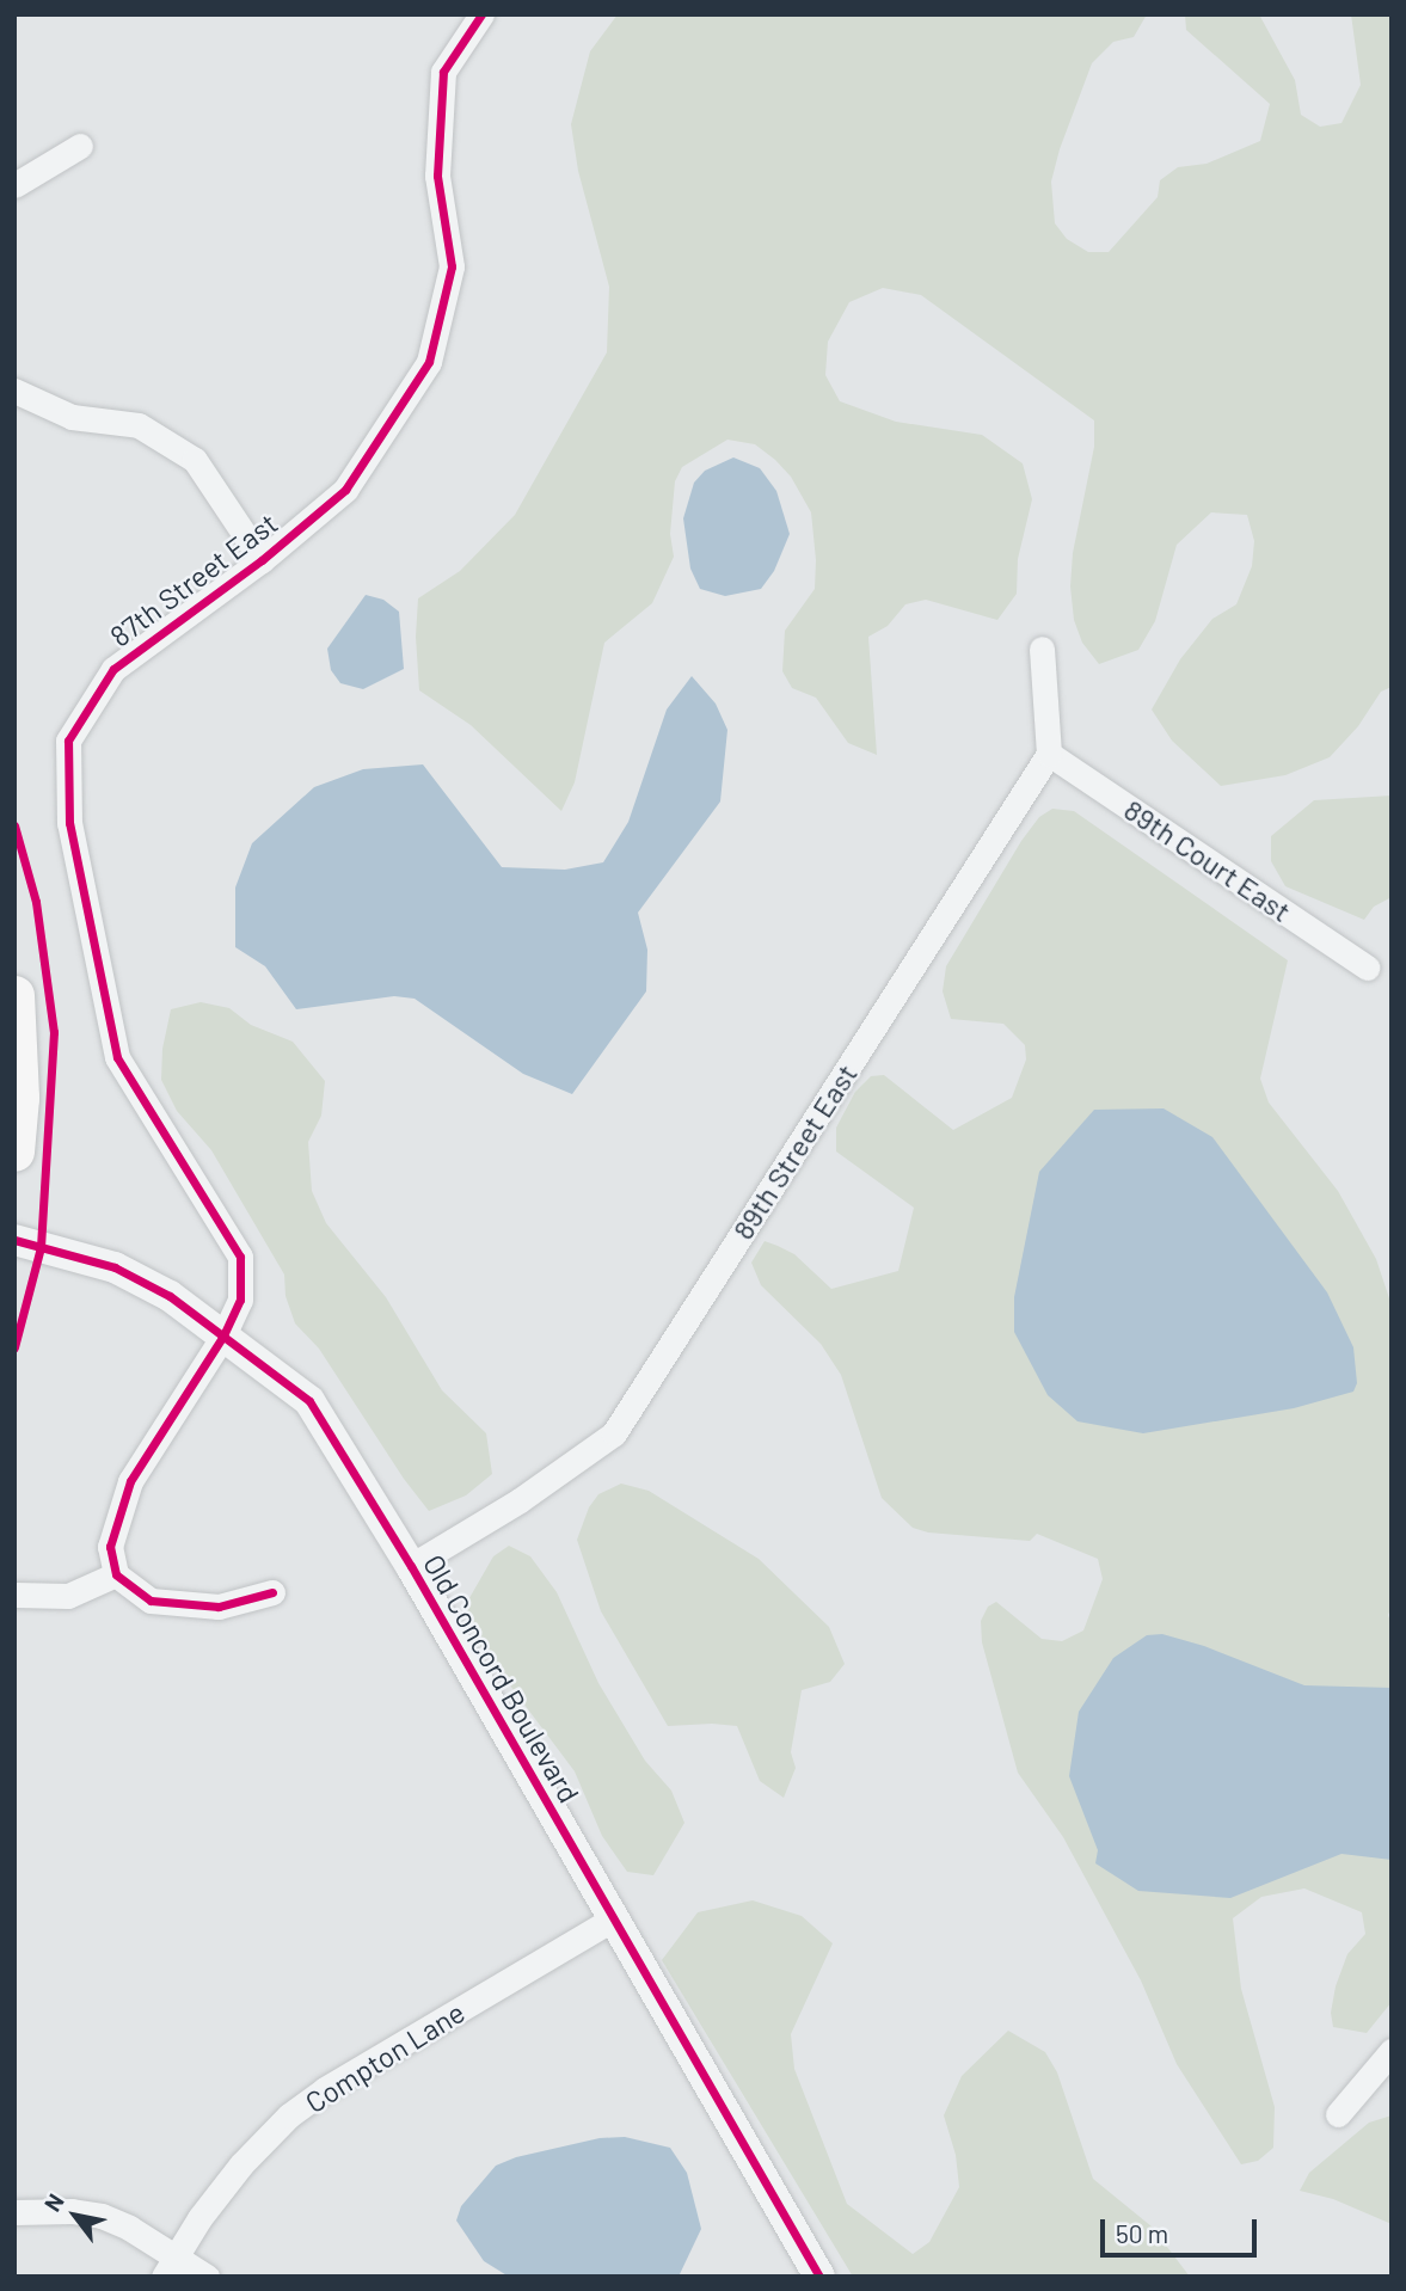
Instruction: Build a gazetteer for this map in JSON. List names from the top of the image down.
{
  "streets": {
    "street": [
      "87th Street East",
      "89th Court East",
      "89th Street East",
      "Old Concord Boulevard",
      "Compton Lane"
    ]
  },
  "crossings": [
    ["87th Street East", "Old Concord Boulevard"],
    ["89th Court East", "89th Street East"],
    ["89th Street East", "Old Concord Boulevard"],
    ["Old Concord Boulevard", "Compton Lane"]
  ],
  "scale_bar": "50 m",
  "north": "top left"
}
